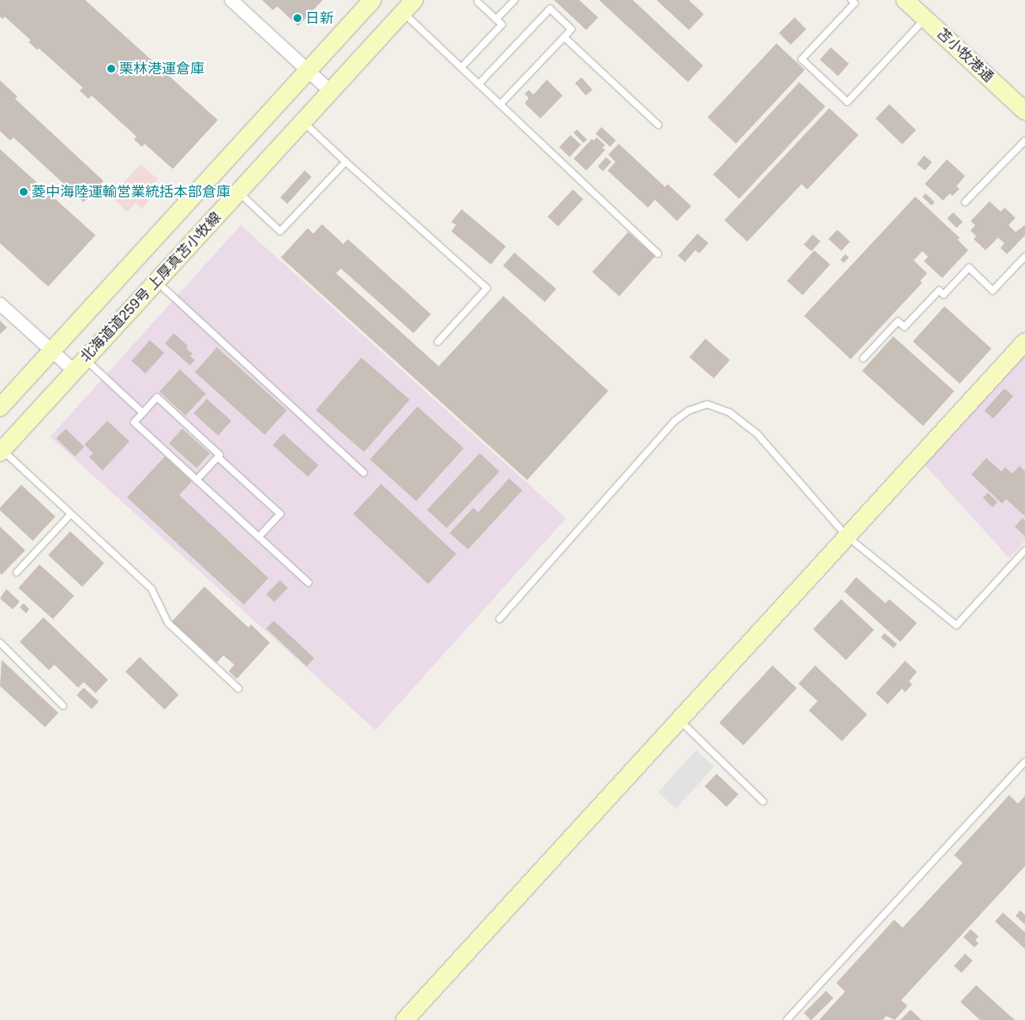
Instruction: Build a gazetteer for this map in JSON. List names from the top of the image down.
{
  "streets": {
    "main road": ["苫小牧港通", "北海道道259号 上厚真苫小牧線"]
  },
  "places": ["日新", "栗林港運倉庫", "菱中海陸運輸営業統括本部倉庫"]
}
